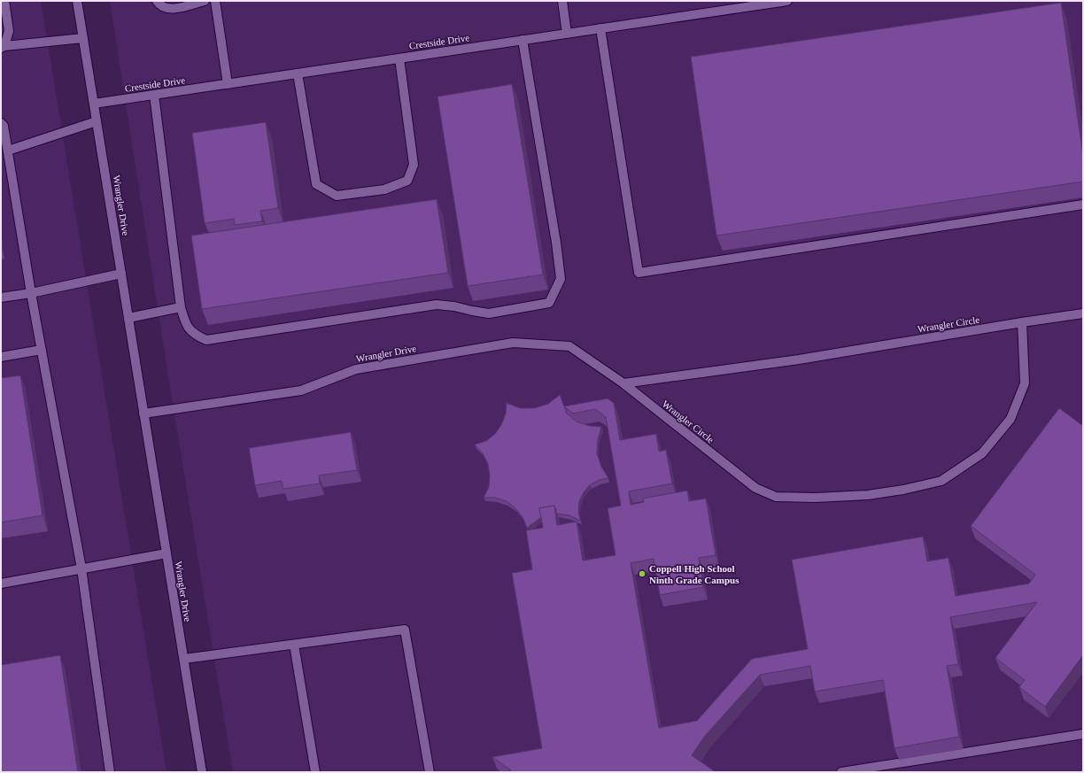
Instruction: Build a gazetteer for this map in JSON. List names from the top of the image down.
{
  "streets": {
    "street": ["Crestside Drive", "Wrangler Drive", "Wrangler Circle"]
  },
  "crossings": [
    ["Crestside Drive", "Wrangler Drive"],
    ["Wrangler Drive", "Wrangler Circle"]
  ],
  "places": ["Coppell High School Ninth Grade Campus"]
}
